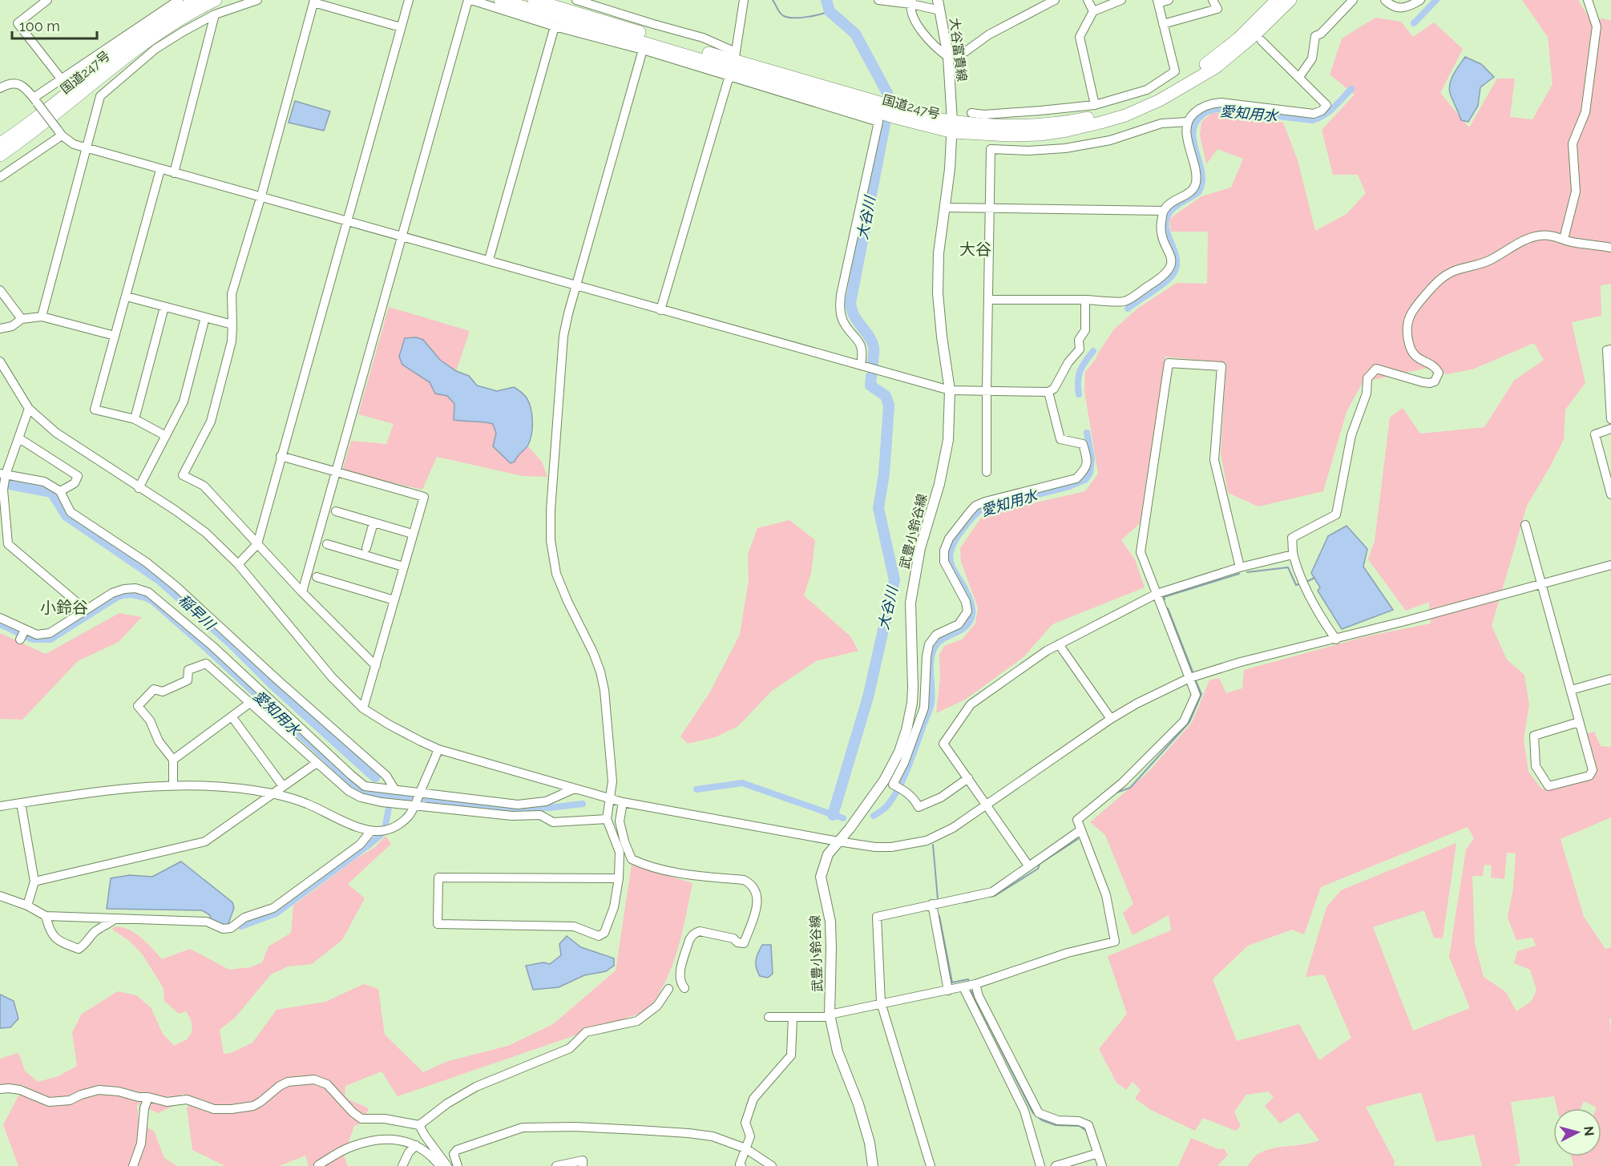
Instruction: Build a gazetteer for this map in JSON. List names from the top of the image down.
{
  "streets": {
    "highway": ["国道247号"],
    "main road": ["大谷富貴線", "武豊小鈴谷線"]
  },
  "crossings": [
    ["大谷富貴線", "国道247号"],
    ["大谷富貴線", "武豊小鈴谷線"],
    ["国道247号", "武豊小鈴谷線"]
  ],
  "districts": ["大谷", "小鈴谷"],
  "water": ["愛知用水", "大谷川", "稲早川"],
  "scale_bar": "100 m",
  "north": "right"
}
